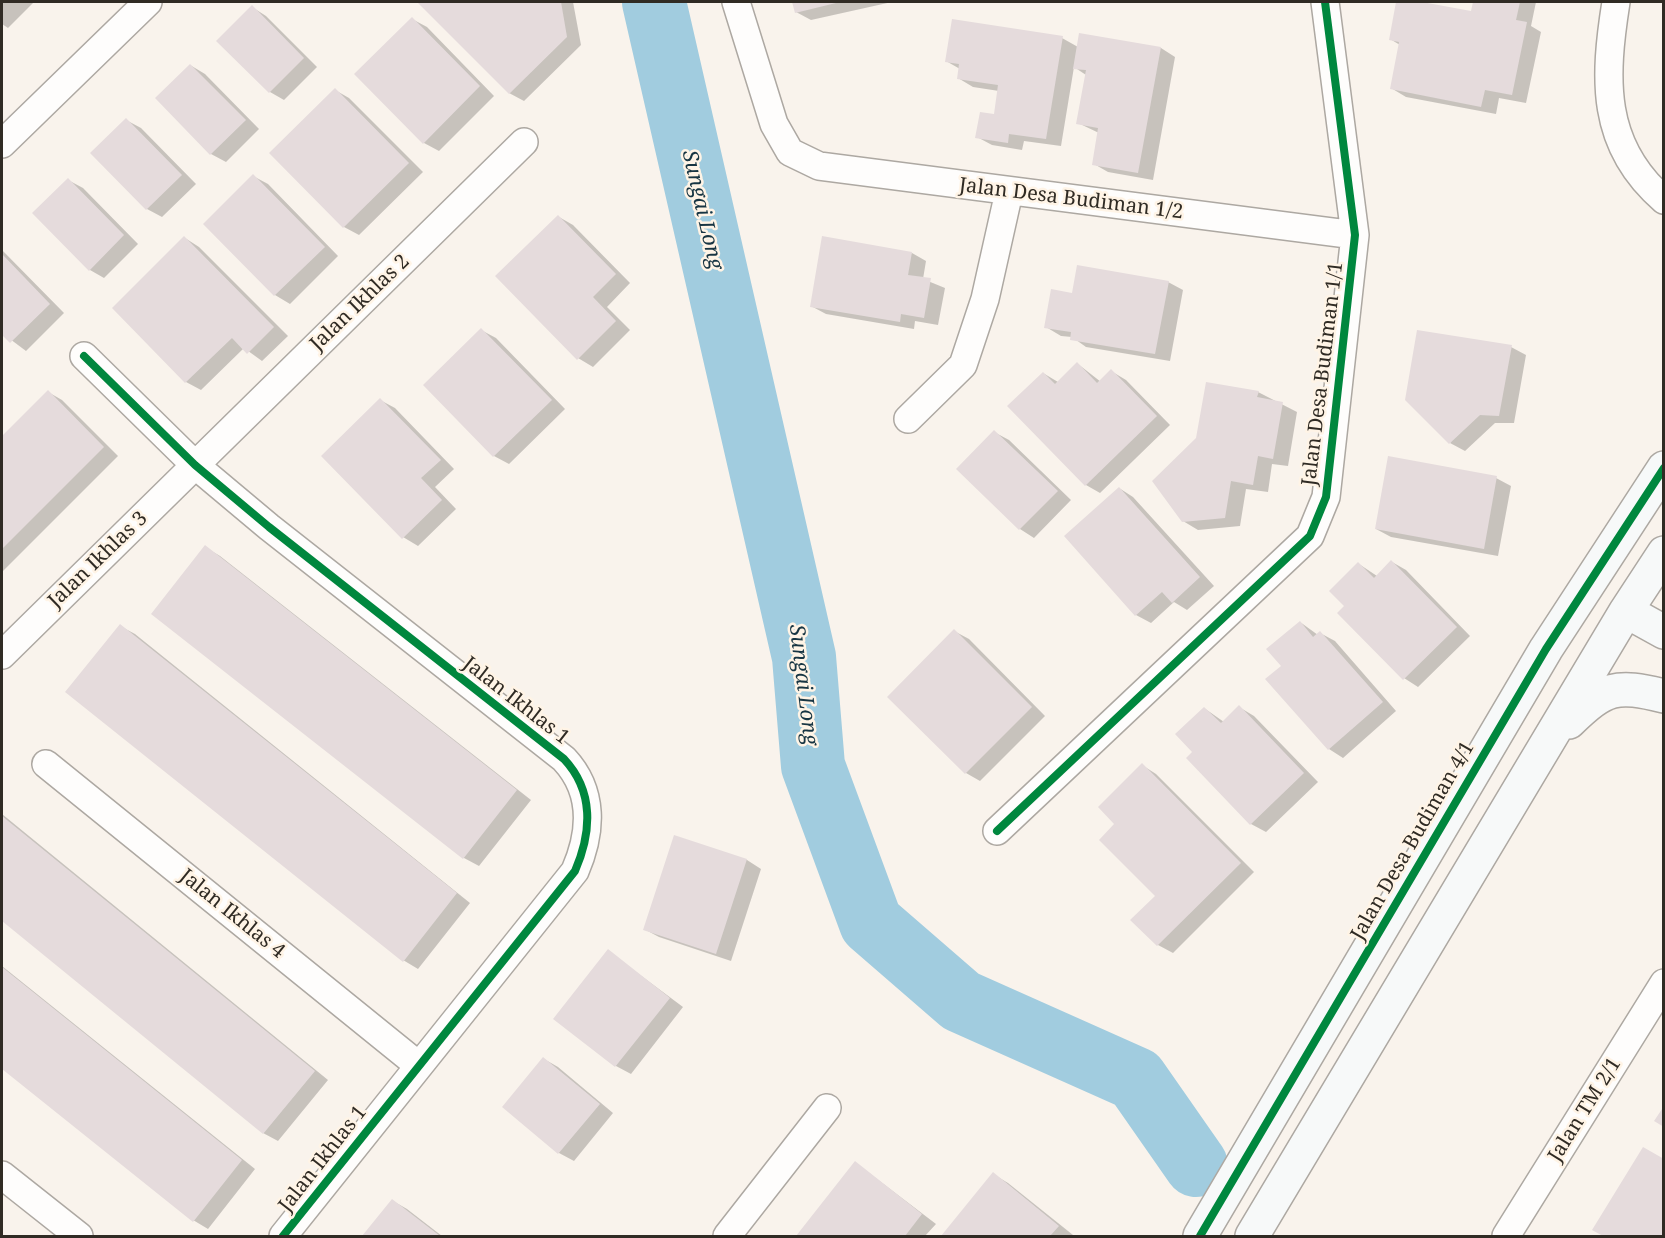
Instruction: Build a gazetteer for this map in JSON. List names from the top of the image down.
{
  "streets": {
    "street": [
      "Jalan Desa Budiman 1/2",
      "Jalan Ikhlas 2",
      "Jalan Desa Budiman 1/1",
      "Jalan Ikhlas 3",
      "Jalan Ikhlas 1",
      "Jalan Desa Budiman 4/1",
      "Jalan Ikhlas 4",
      "Jalan TM 2/1"
    ]
  },
  "crossings": [
    ["Jalan Desa Budiman 1/2", "Jalan Desa Budiman 1/1"],
    ["Jalan Ikhlas 2", "Jalan Ikhlas 3"],
    ["Jalan Ikhlas 2", "Jalan Ikhlas 1"],
    ["Jalan Ikhlas 3", "Jalan Ikhlas 1"],
    ["Jalan Ikhlas 1", "Jalan Ikhlas 4"]
  ],
  "water": ["Sungai Long"]
}
